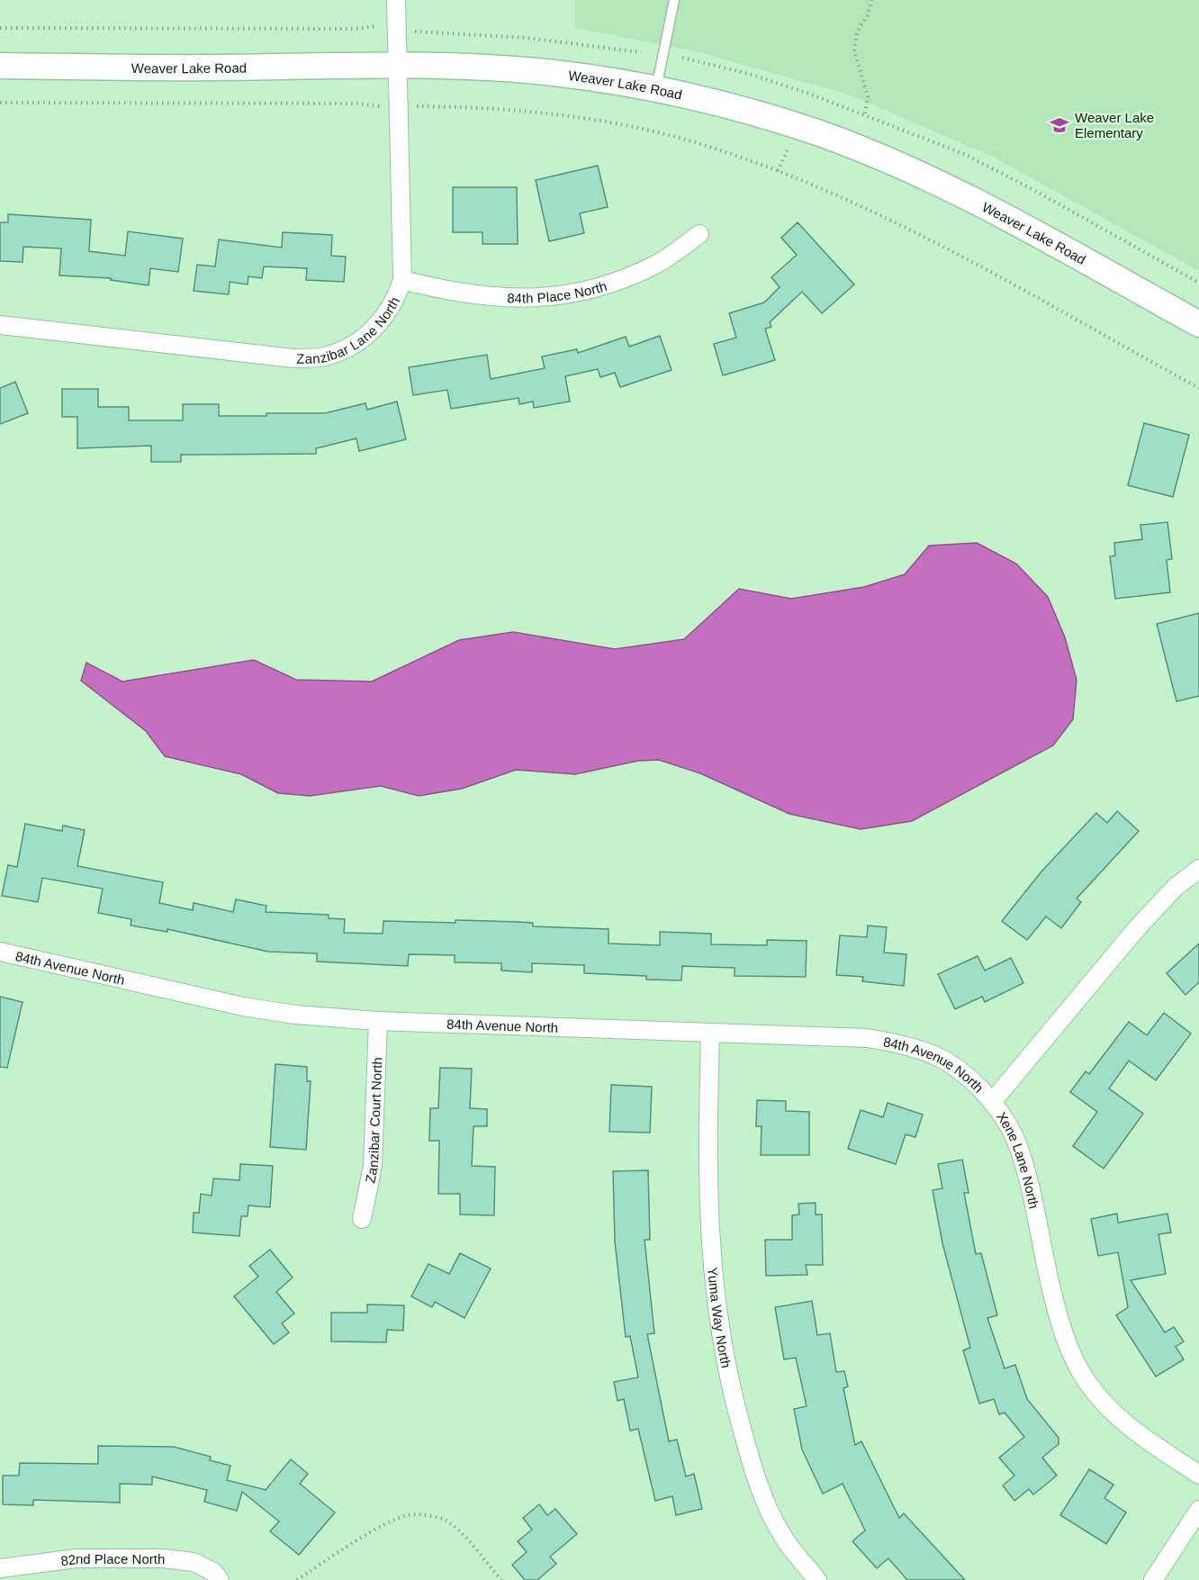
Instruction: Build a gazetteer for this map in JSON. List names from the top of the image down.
{
  "streets": {
    "main road": ["Weaver Lake Road"],
    "street": [
      "84th Place North",
      "Zanzibar Lane North",
      "84th Avenue North",
      "Zanzibar Court North",
      "Xene Lane North",
      "Yuma Way North",
      "82nd Place North"
    ]
  },
  "crossings": [
    ["Weaver Lake Road", "Zanzibar Lane North"],
    ["84th Place North", "Zanzibar Lane North"],
    ["84th Avenue North", "Zanzibar Court North"],
    ["84th Avenue North", "Xene Lane North"],
    ["84th Avenue North", "Yuma Way North"]
  ],
  "places": {
    "school or university": ["Weaver Lake Elementary"]
  }
}
